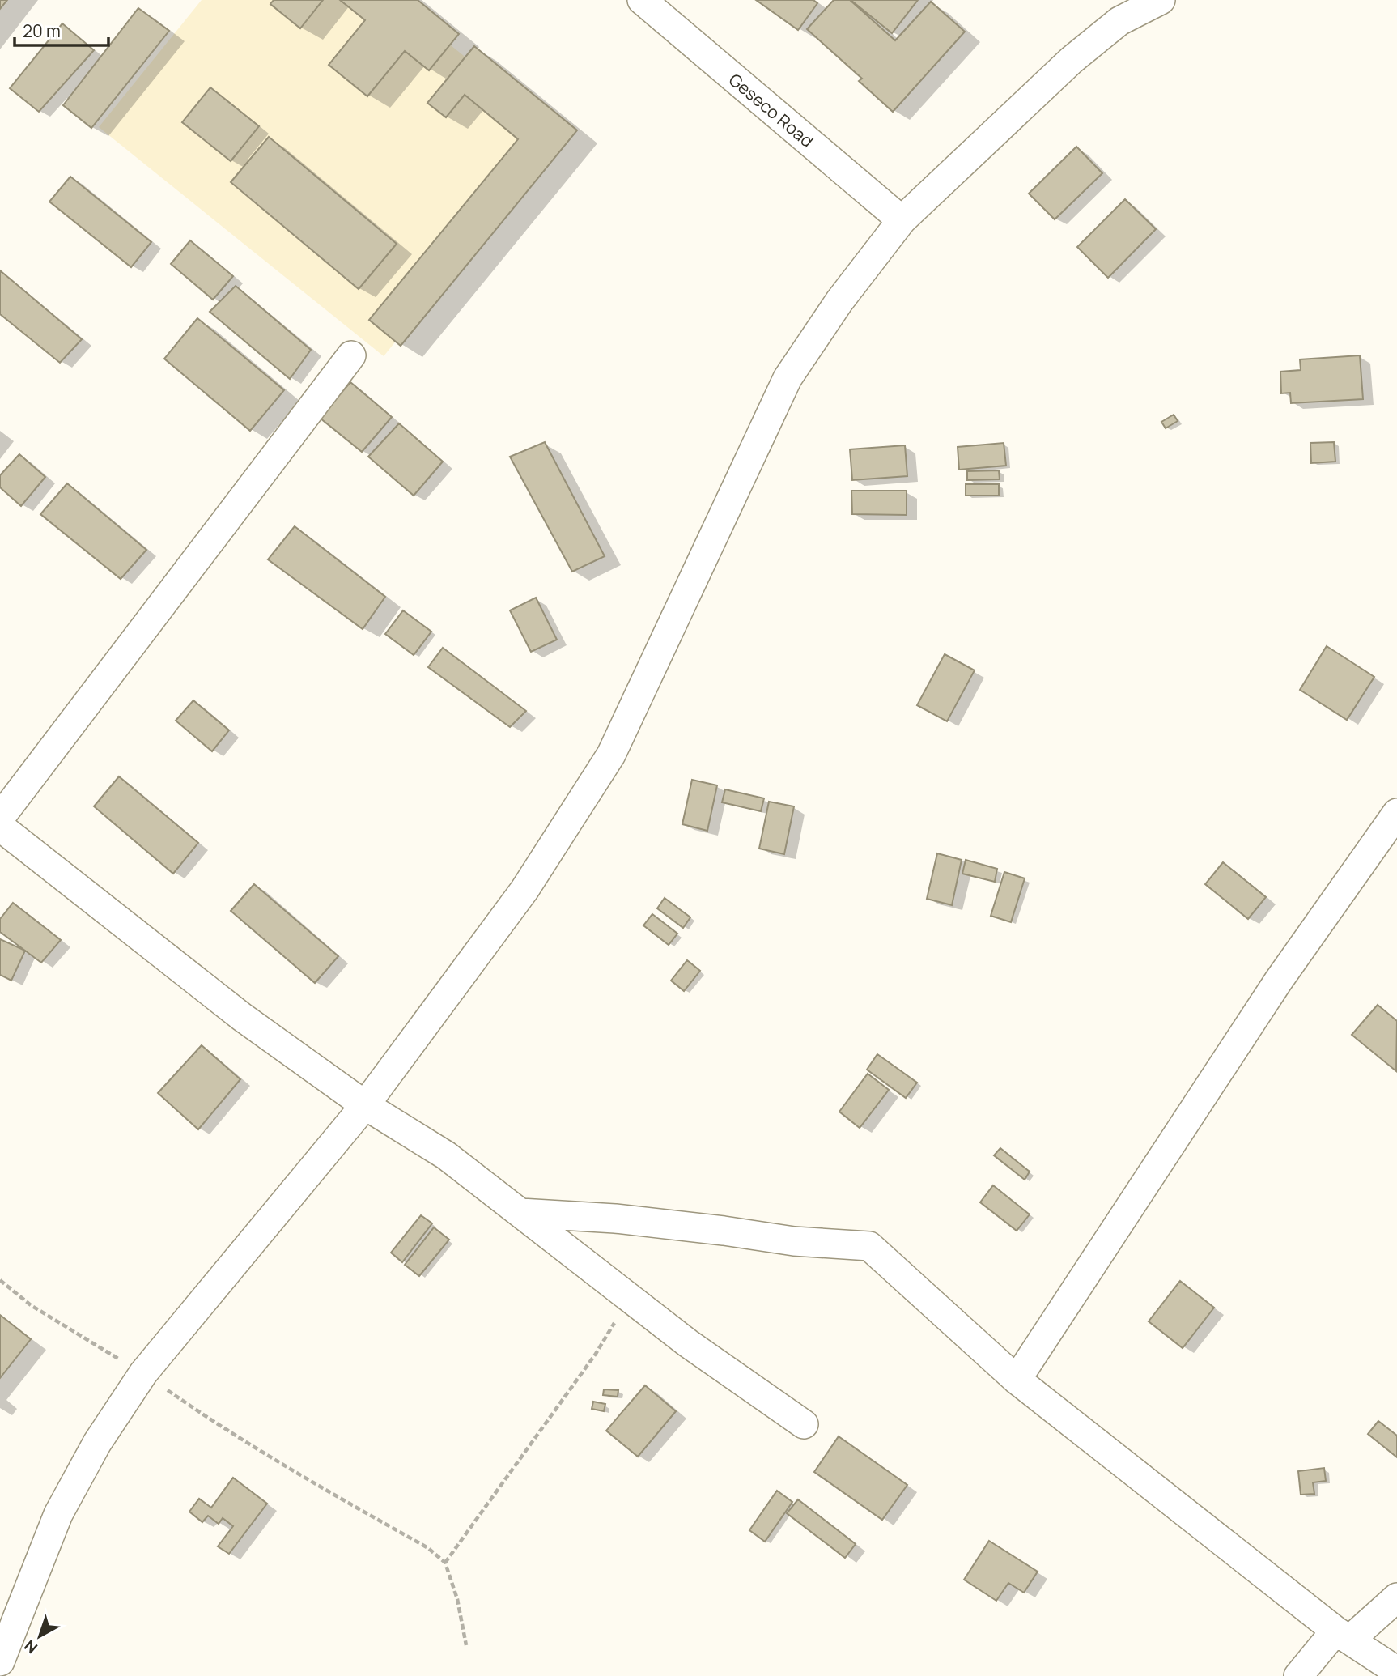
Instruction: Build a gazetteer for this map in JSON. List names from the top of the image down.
{
  "streets": {
    "street": ["Geseco Road"]
  },
  "scale_bar": "20 m",
  "north": "bottom left"
}
